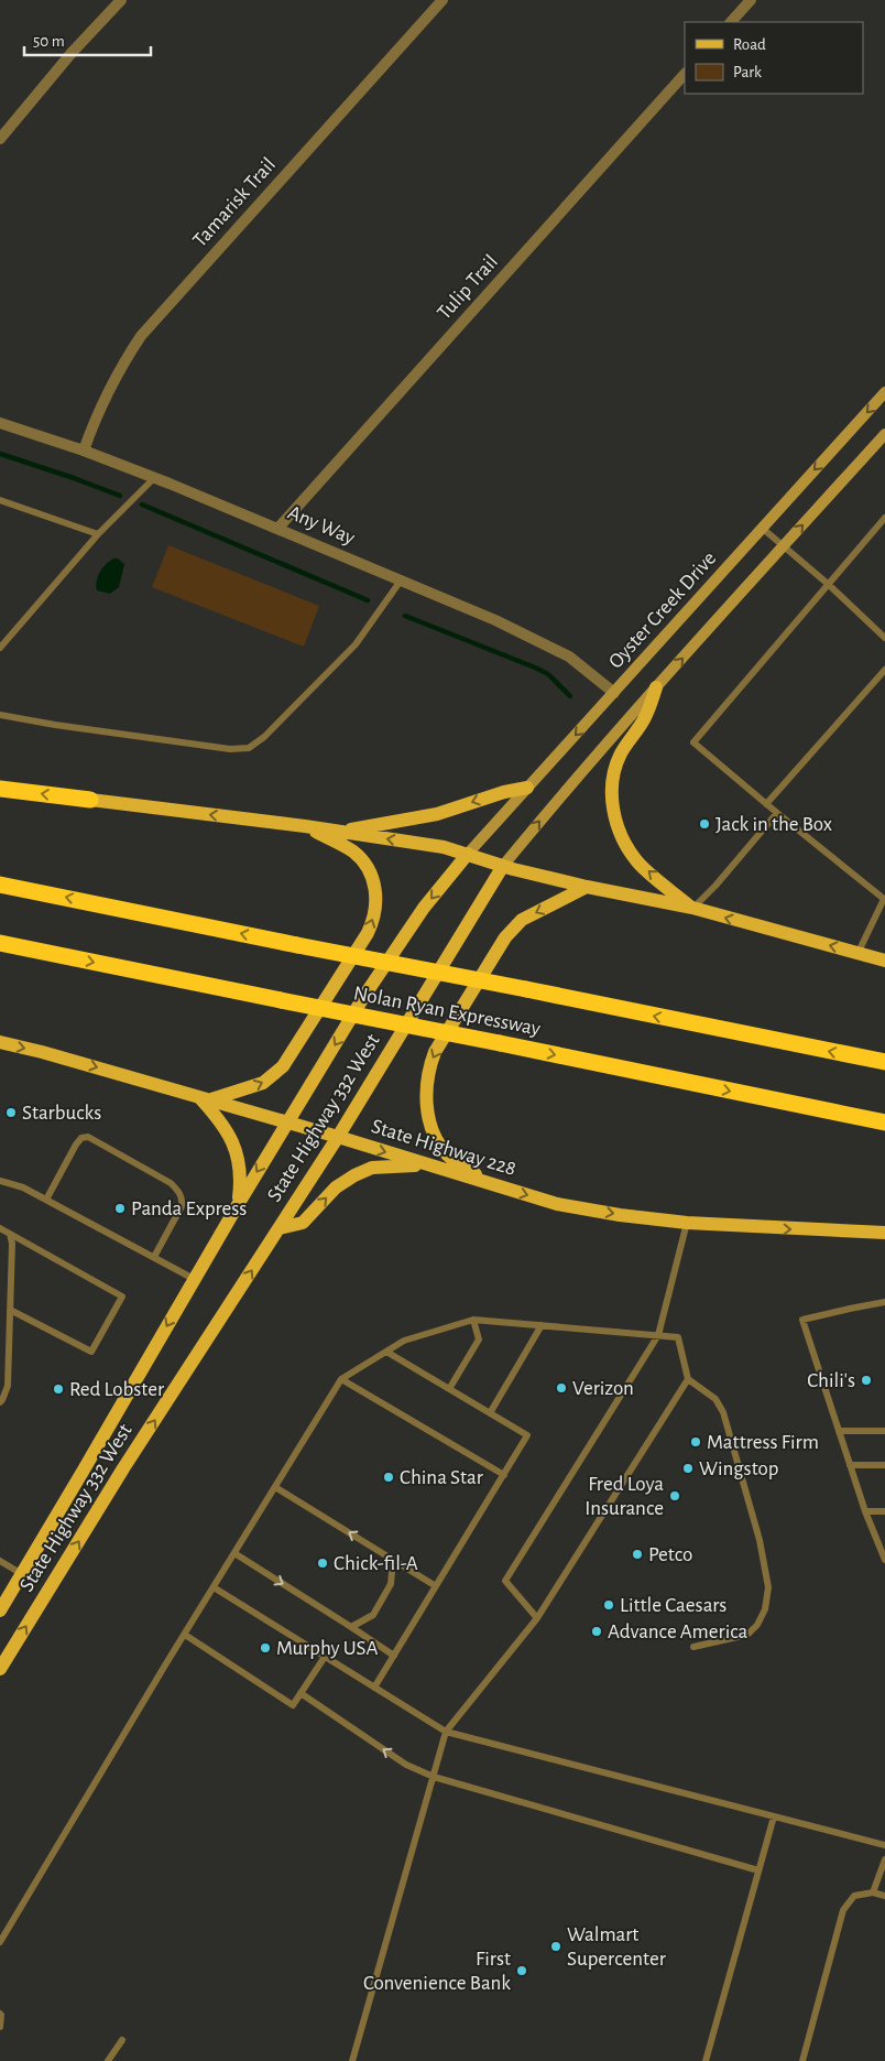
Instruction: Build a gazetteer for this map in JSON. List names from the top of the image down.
{
  "streets": {
    "highway": ["Nolan Ryan Expressway"],
    "main road": ["Oyster Creek Drive", "State Highway 332 West", "State Highway 228"],
    "street": ["Tamarisk Trail", "Tulip Trail", "Any Way"]
  },
  "crossings": [
    ["Tamarisk Trail", "Any Way"],
    ["Tulip Trail", "Any Way"],
    ["Any Way", "Oyster Creek Drive"],
    ["Oyster Creek Drive", "State Highway 332 West"],
    ["State Highway 332 West", "State Highway 228"]
  ],
  "one_way": ["State Highway 228"],
  "places": [
    "Jack in the Box",
    "Starbucks",
    "Panda Express",
    "Chili's",
    "Verizon",
    "Red Lobster",
    "Mattress Firm",
    "Wingstop",
    "China Star",
    "Fred Loya Insurance",
    "Petco",
    "Chick-fil-A",
    "Little Caesars",
    "Advance America",
    "Murphy USA",
    "Walmart Supercenter",
    "First Convenience Bank"
  ],
  "legend": ["Road", "Park"],
  "scale_bar": "50 m"
}
